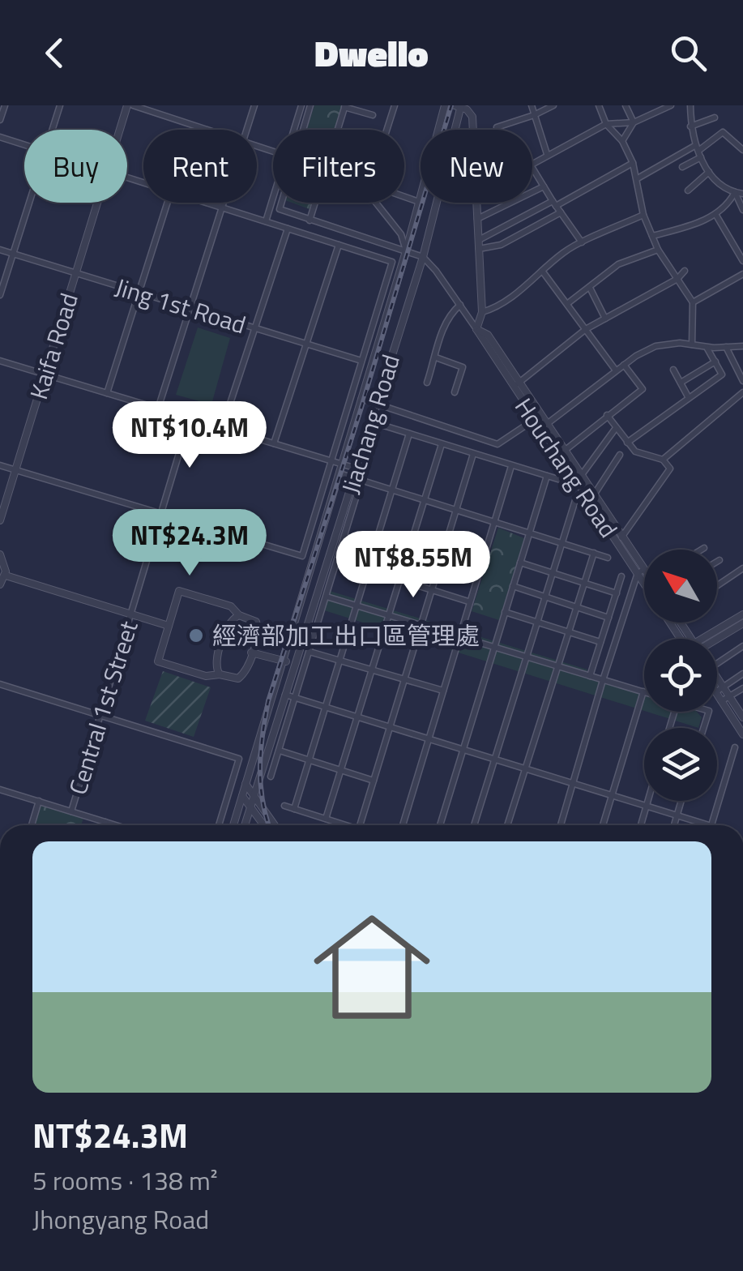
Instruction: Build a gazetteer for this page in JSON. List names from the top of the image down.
{
  "streets": {
    "street": [
      "Jing 1st Road",
      "Kaifa Road",
      "Jiachang Road",
      "Houchang Road",
      "Central 1st Street"
    ]
  },
  "crossings": [
    ["Jing 1st Road", "Kaifa Road"]
  ],
  "places": ["經濟部加工出口區管理處"],
  "north": "top left",
  "page": {
    "header": "Dwello",
    "chip": [
      "Buy",
      "Rent",
      "Filters",
      "New"
    ],
    "price": ["NT$10.4M", "NT$24.3M", "NT$8.55M"],
    "list": [
      {
        "name": "NT$24.3M",
        "note": "5 rooms · 138 m² · Jhongyang Road"
      }
    ]
  }
}
